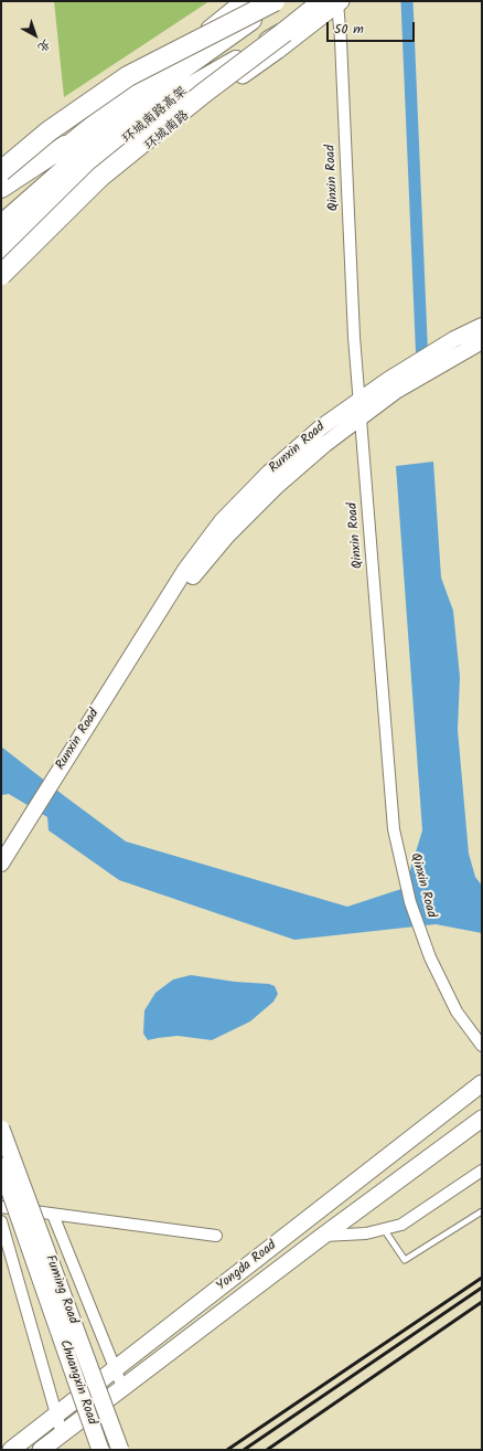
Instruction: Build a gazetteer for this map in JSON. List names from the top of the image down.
{
  "streets": {
    "highway": ["环城南路高架"],
    "main road": [
      "环城南路",
      "Yongda Road",
      "Fuming Road",
      "Chuangxin Road"
    ],
    "street": ["Qinxin Road", "Runxin Road"]
  },
  "crossings": [
    ["环城南路高架", "环城南路"],
    ["环城南路高架", "Qinxin Road"],
    ["环城南路", "Qinxin Road"],
    ["Qinxin Road", "Runxin Road"]
  ],
  "scale_bar": "50 m",
  "north": "bottom right"
}
